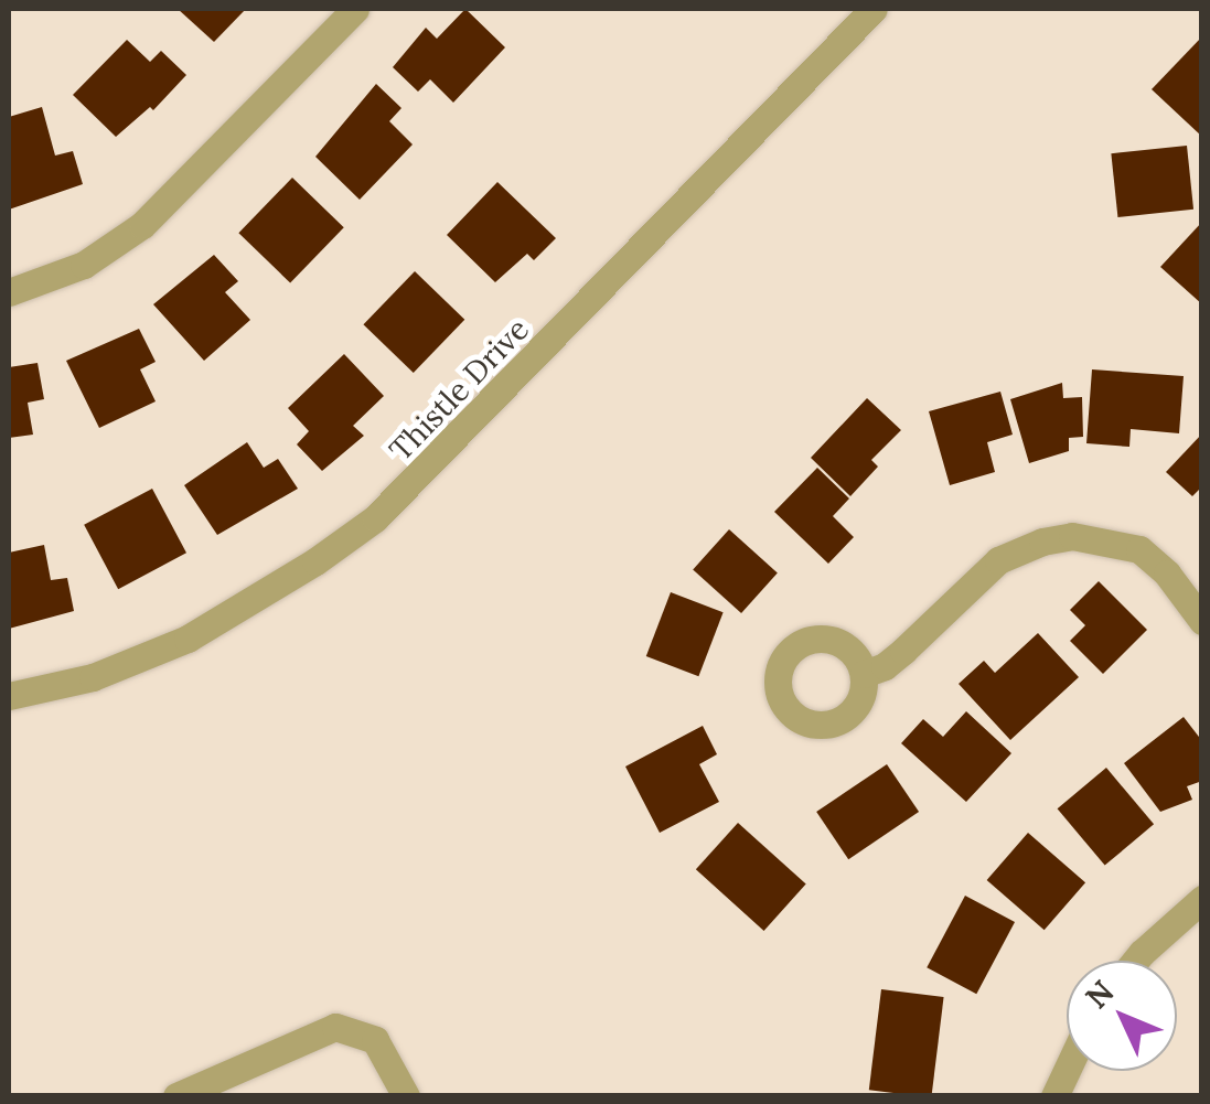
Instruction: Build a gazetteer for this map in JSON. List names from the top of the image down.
{
  "streets": {
    "street": ["Thistle Drive"]
  },
  "north": "top left"
}
